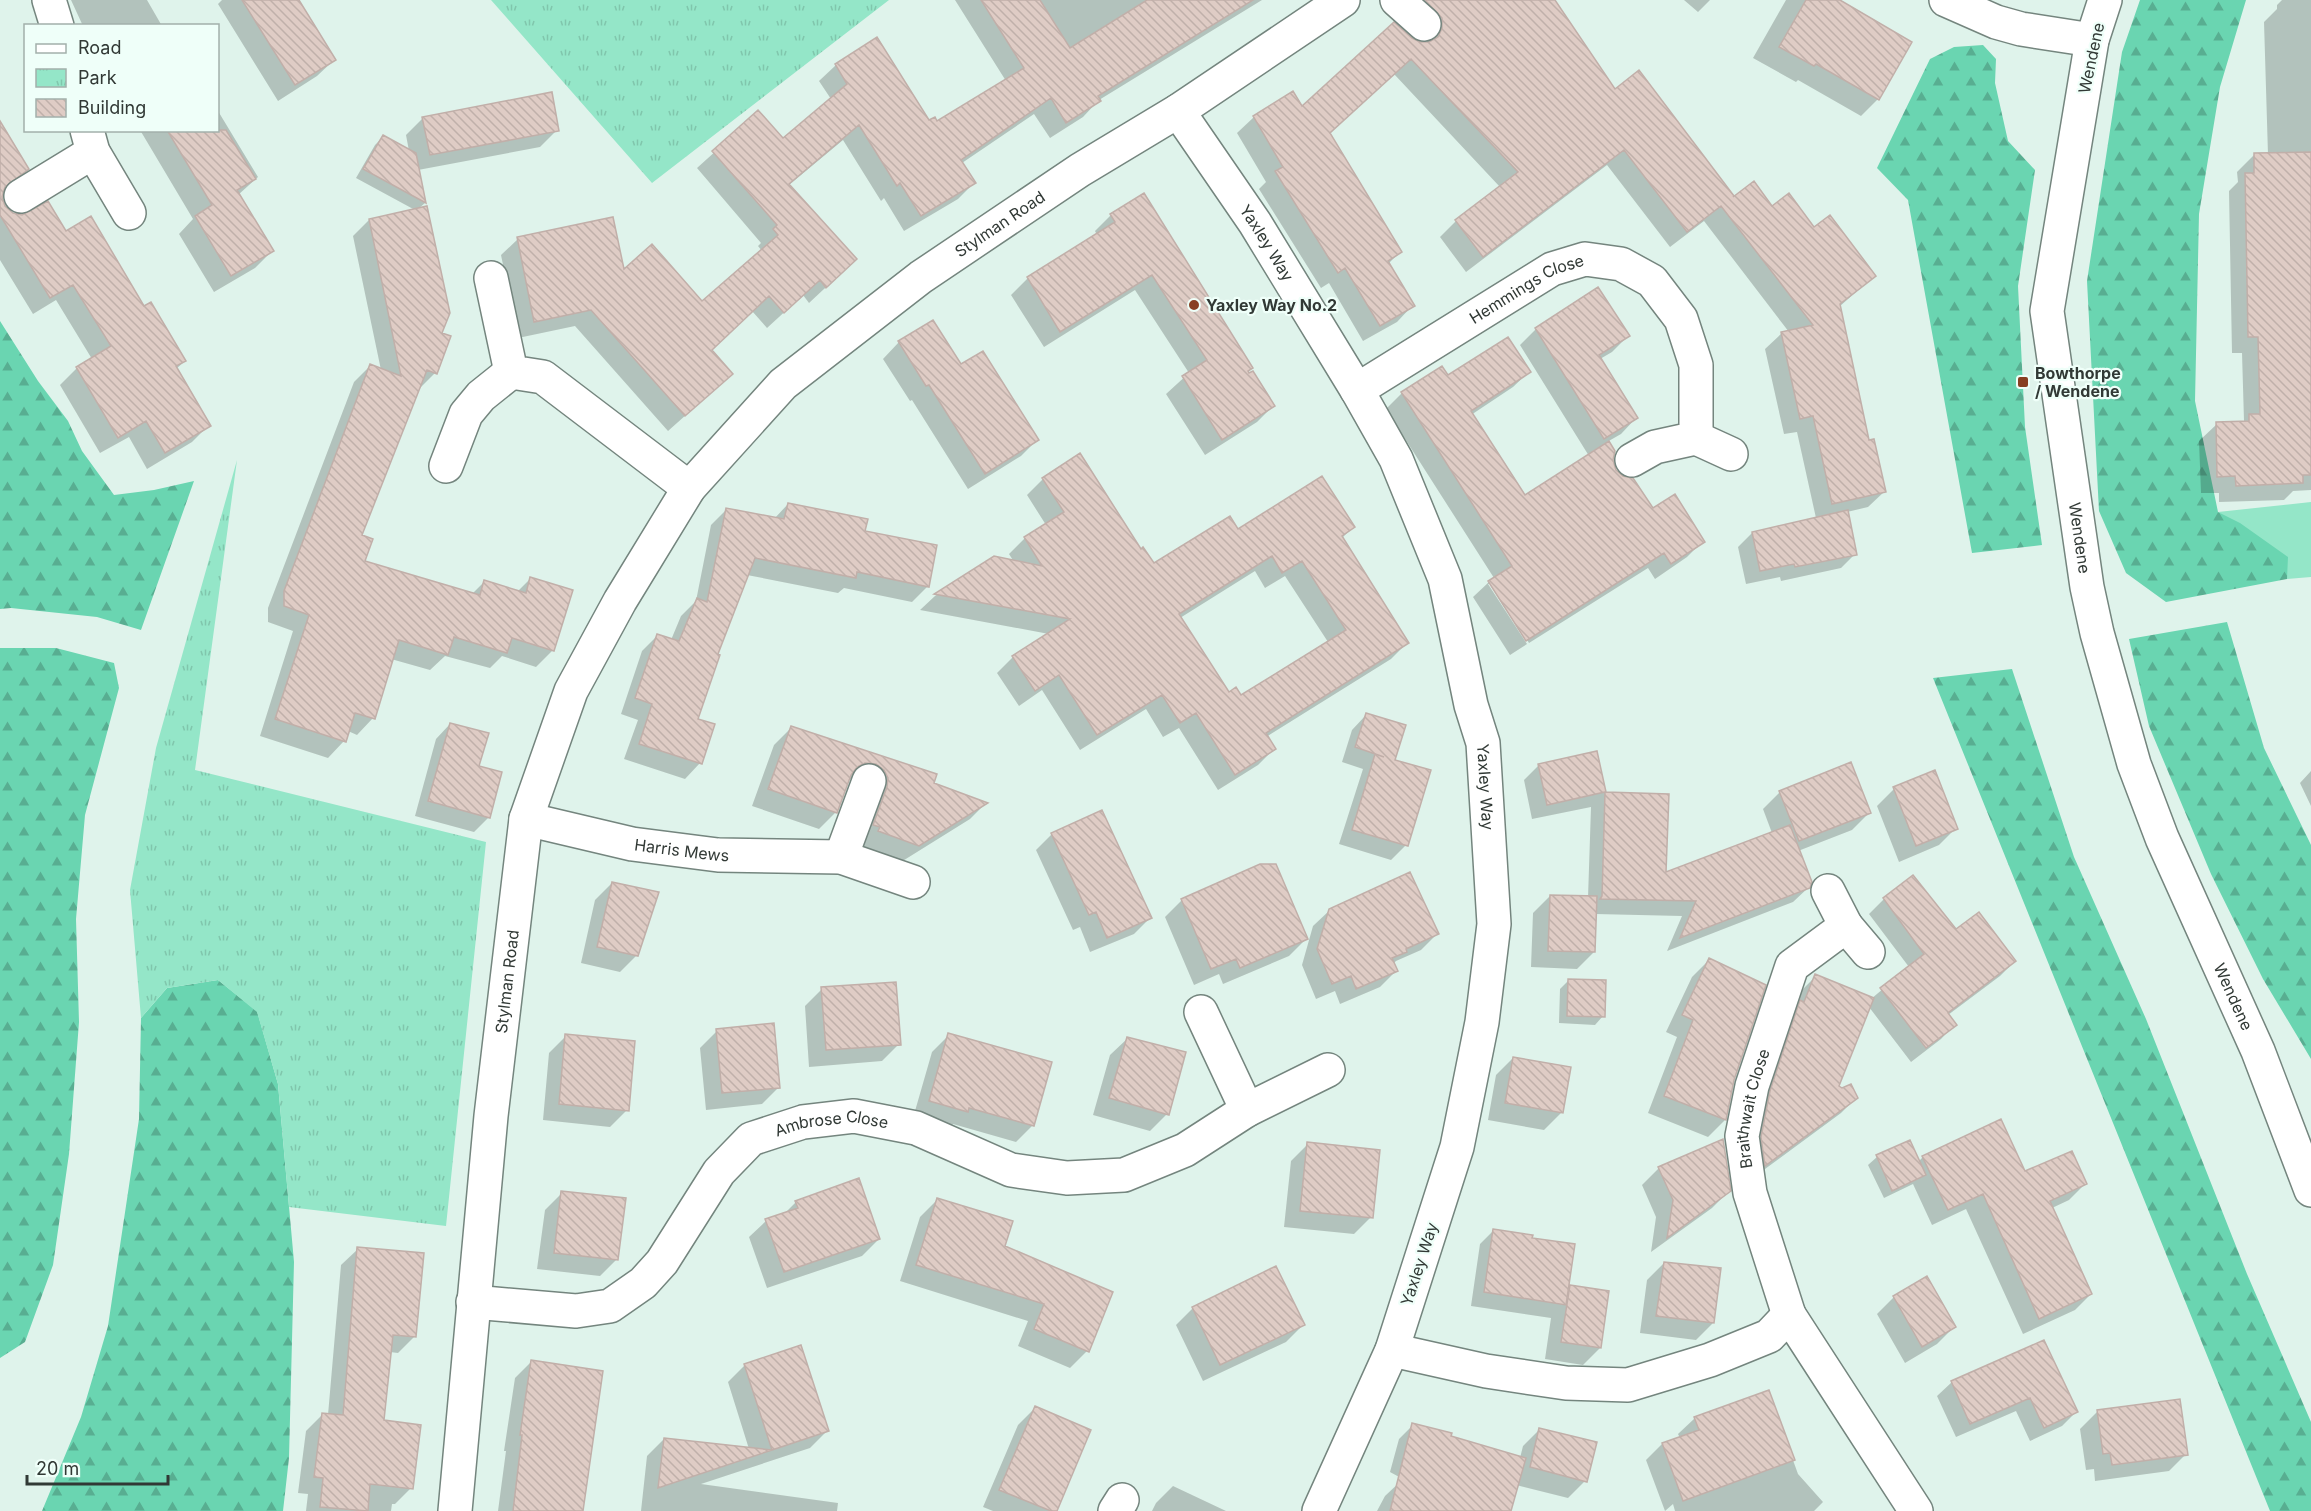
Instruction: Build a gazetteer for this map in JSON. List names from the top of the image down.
{
  "streets": {
    "street": [
      "Wendene",
      "Stylman Road",
      "Yaxley Way",
      "Hemmings Close",
      "Harris Mews",
      "Braithwait Close",
      "Ambrose Close"
    ]
  },
  "crossings": [
    ["Stylman Road", "Yaxley Way"],
    ["Stylman Road", "Harris Mews"],
    ["Stylman Road", "Ambrose Close"],
    ["Yaxley Way", "Hemmings Close"]
  ],
  "places": {
    "other": ["Yaxley Way No.2"],
    "transit": ["Bowthorpe / Wendene"]
  },
  "legend": ["Road", "Park", "Building"],
  "scale_bar": "20 m"
}
